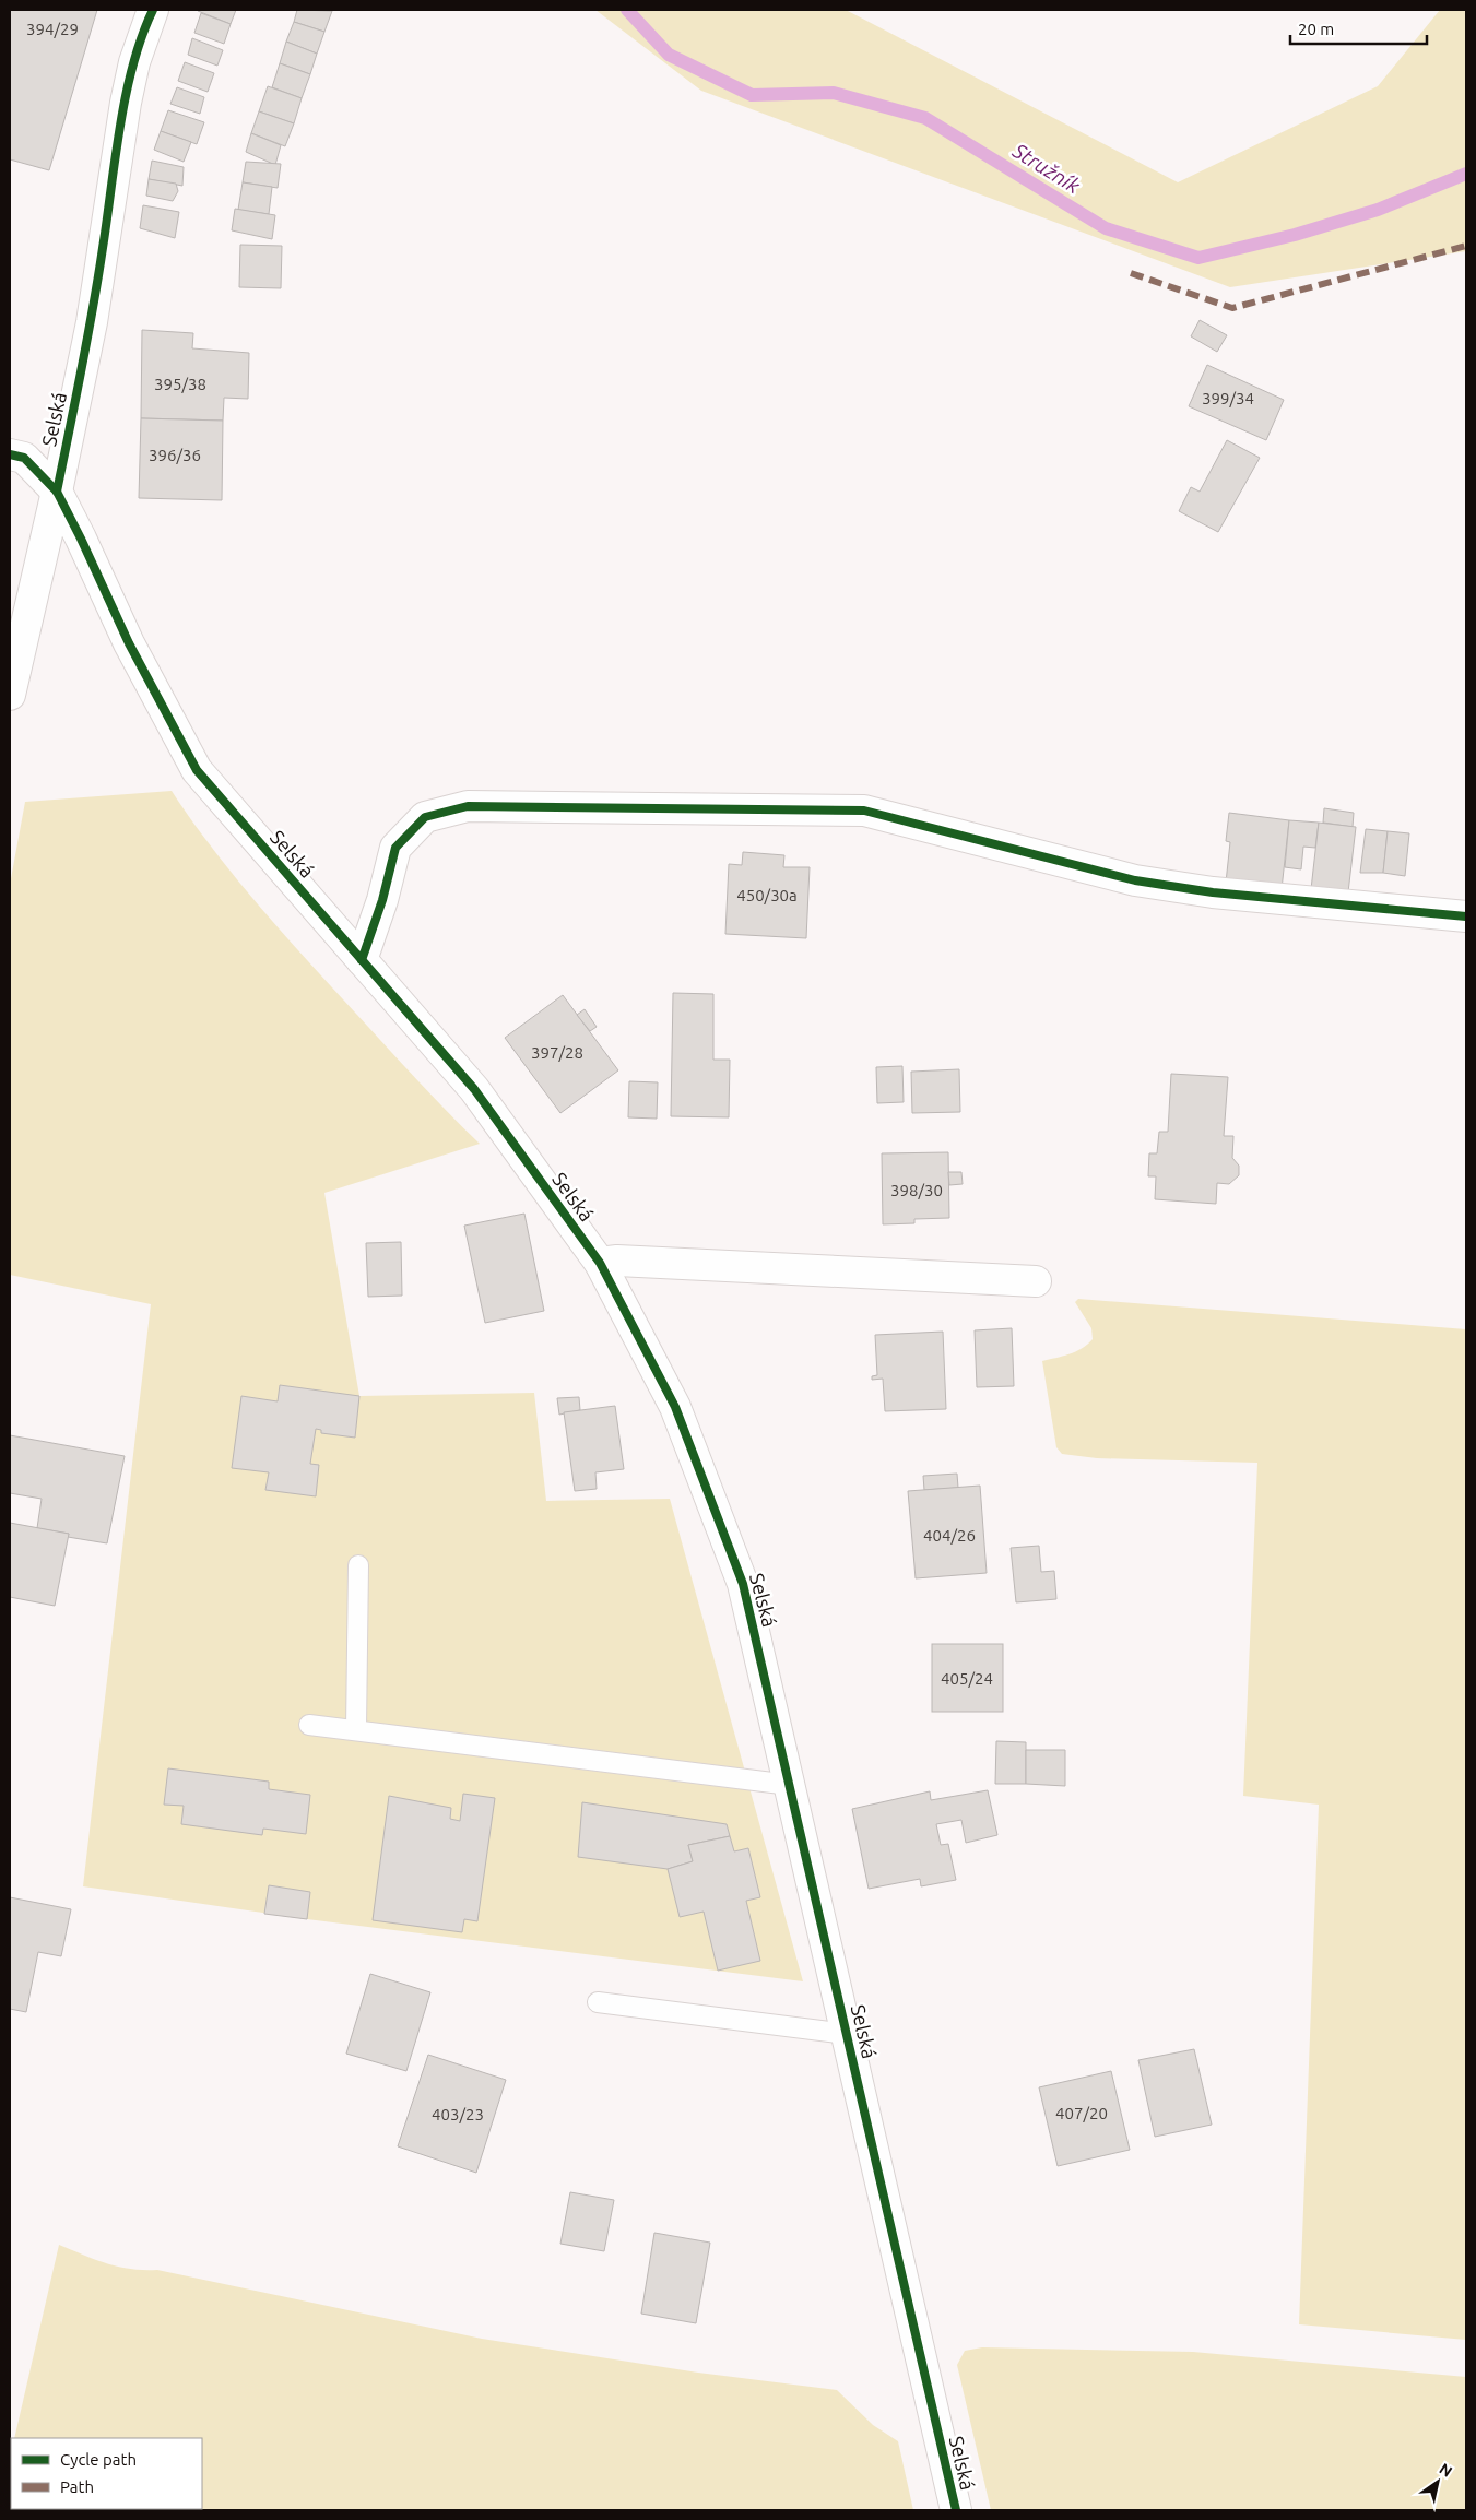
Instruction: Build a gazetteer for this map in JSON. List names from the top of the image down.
{
  "streets": {
    "street": ["Selská"]
  },
  "water": ["Stružník"],
  "house_numbers": [
    "394/29",
    "395/38",
    "399/34",
    "396/36",
    "450/30a",
    "397/28",
    "398/30",
    "404/26",
    "405/24",
    "407/20",
    "403/23"
  ],
  "legend": ["Cycle path", "Path"],
  "scale_bar": "20 m",
  "north": "top right"
}
